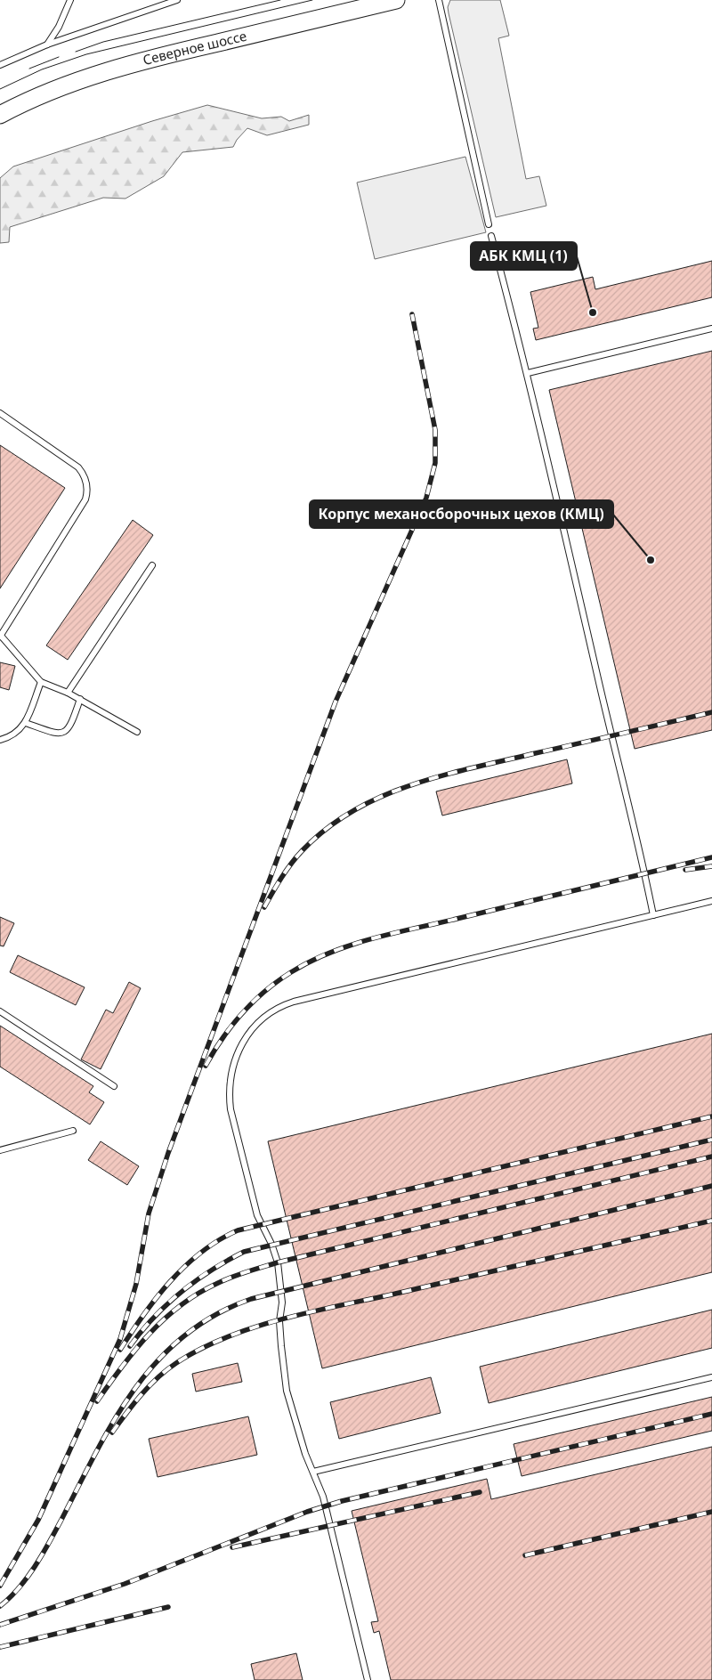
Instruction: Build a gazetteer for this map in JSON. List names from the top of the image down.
{
  "streets": {
    "main road": ["Северное шоссе"]
  },
  "places": ["АБК КМЦ (1)", "Корпус механосборочных цехов (КМЦ)"]
}
